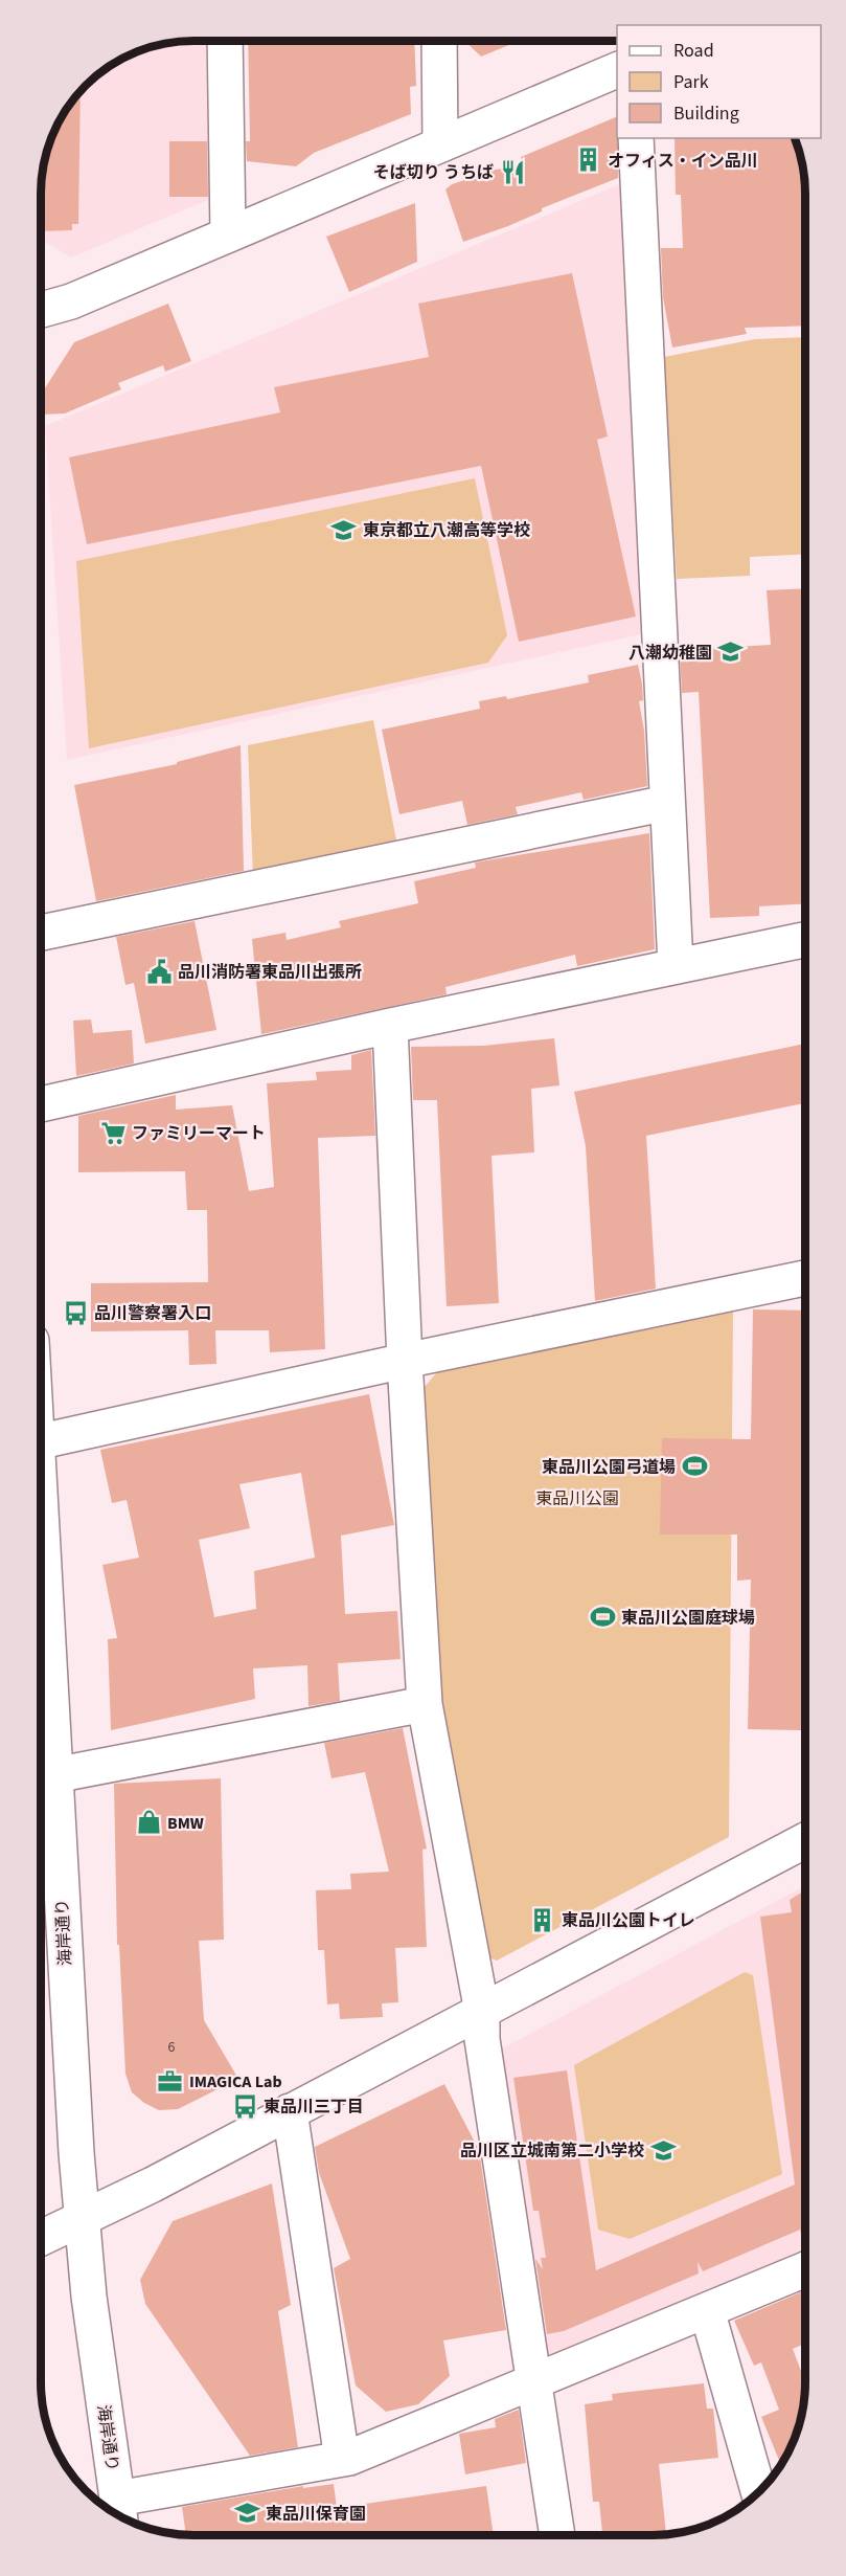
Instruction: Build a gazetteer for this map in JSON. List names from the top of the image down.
{
  "streets": {
    "main road": ["海岸通り"]
  },
  "parks": ["東品川公園"],
  "places": {
    "building": ["オフィス・イン品川", "東品川公園トイレ"],
    "restaurant": ["そば切り うちば"],
    "school or university": [
      "東京都立八潮高等学校",
      "八潮幼稚園",
      "品川区立城南第二小学校",
      "東品川保育園"
    ],
    "public building": ["品川消防署東品川出張所"],
    "supermarket": ["ファミリーマート"],
    "bus stop": ["品川警察署入口", "東品川三丁目"],
    "sports": ["東品川公園弓道場", "東品川公園庭球場"],
    "shop": ["BMW"],
    "office": ["IMAGICA Lab"]
  },
  "house_numbers": ["6"],
  "legend": ["Road", "Park", "Building"]
}
